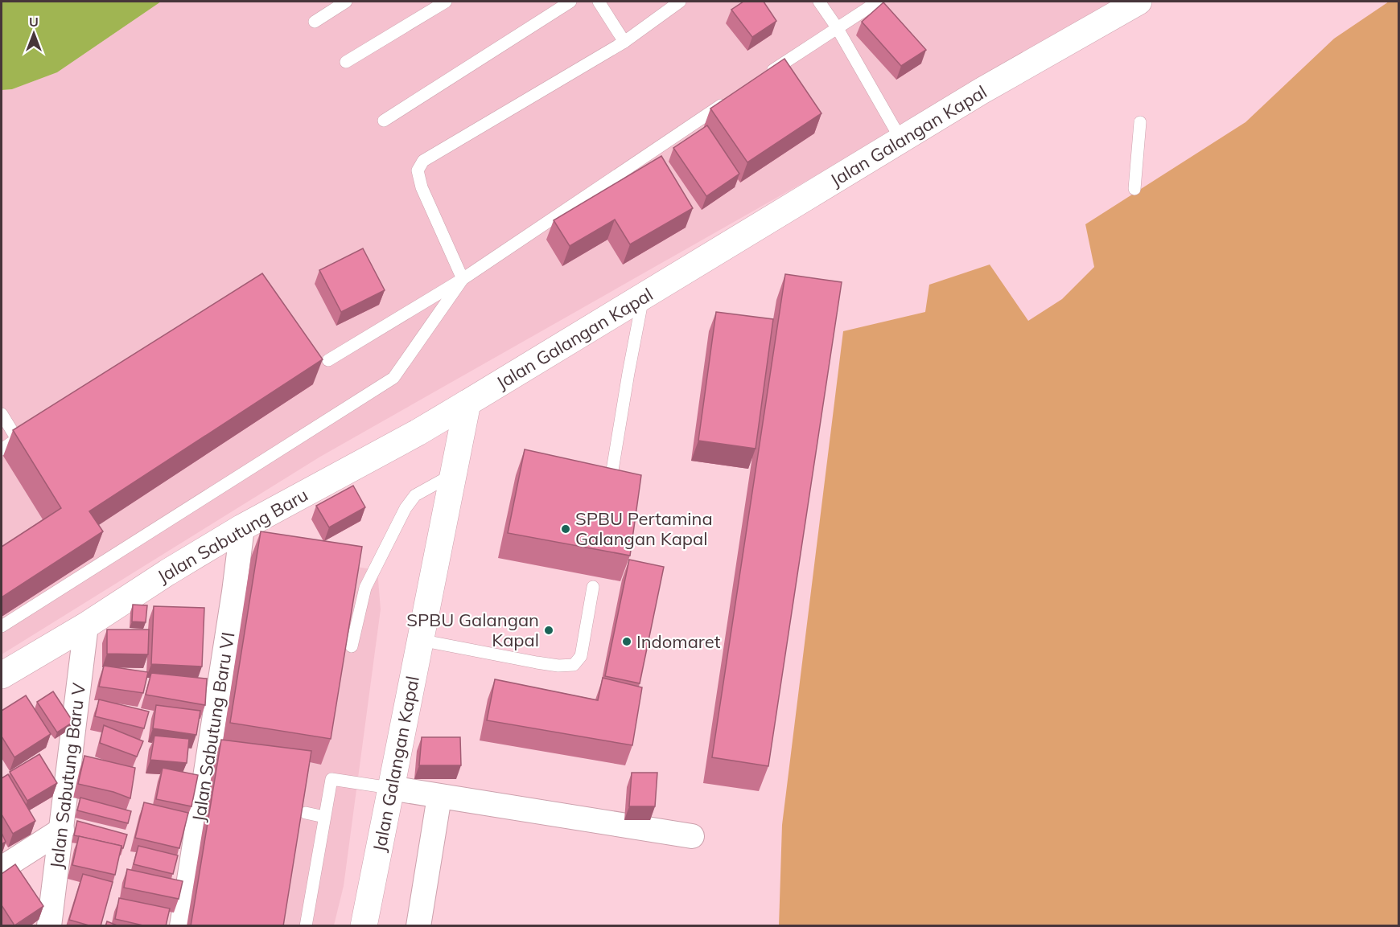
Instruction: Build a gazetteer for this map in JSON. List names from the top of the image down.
{
  "streets": {
    "main road": ["Jalan Galangan Kapal", "Jalan Sabutung Baru"],
    "street": ["Jalan Sabutung Baru VI", "Jalan Sabutung Baru V"]
  },
  "crossings": [
    ["Jalan Galangan Kapal", "Jalan Sabutung Baru"],
    ["Jalan Sabutung Baru", "Jalan Sabutung Baru VI"],
    ["Jalan Sabutung Baru", "Jalan Sabutung Baru V"]
  ],
  "places": ["SPBU Pertamina Galangan Kapal", "SPBU Galangan Kapal", "Indomaret"],
  "north": "top"
}
